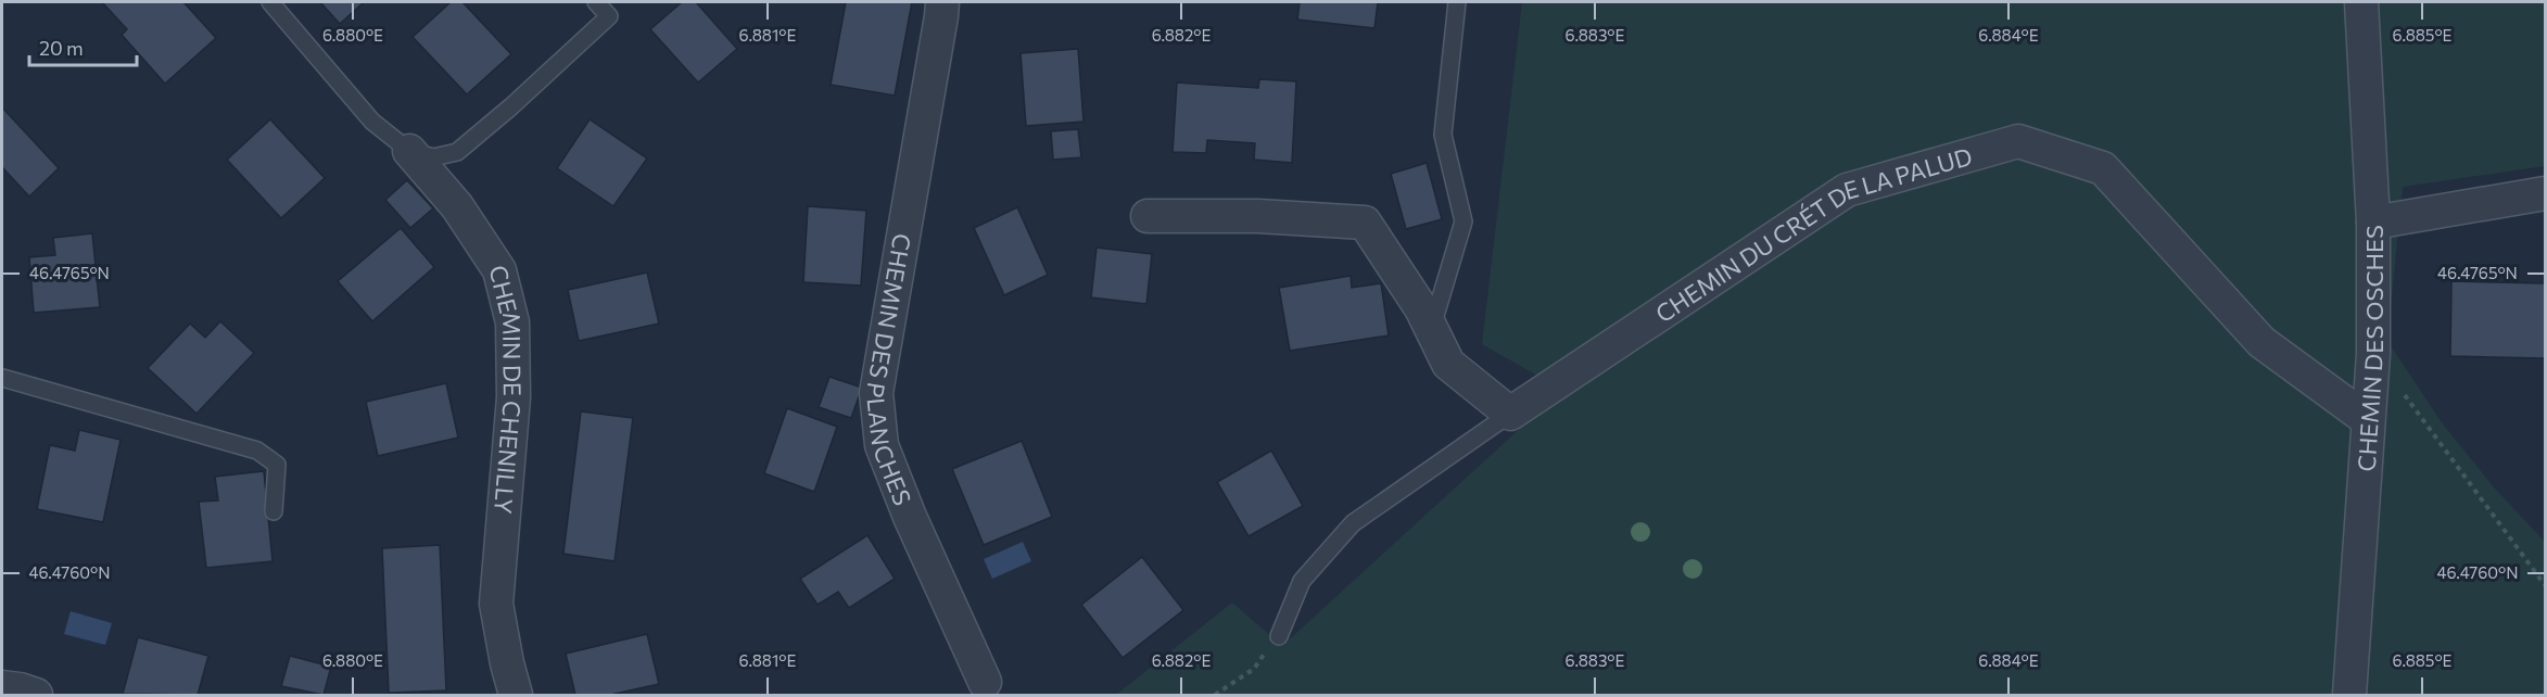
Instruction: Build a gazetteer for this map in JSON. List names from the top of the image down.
{
  "streets": {
    "street": [
      "CHEMIN DU CRÉT DE LA PALUD",
      "CHEMIN DES OSCHES",
      "CHEMIN DES PLANCHES",
      "CHEMIN DE CHENILLY"
    ]
  },
  "crossings": [
    ["CHEMIN DU CRÉT DE LA PALUD", "CHEMIN DES OSCHES"]
  ],
  "scale_bar": "20 m",
  "coordinates": [
    "6.880°E",
    "6.881°E",
    "6.882°E",
    "6.883°E",
    "6.884°E",
    "6.885°E",
    "46.4765°N",
    "46.4760°N"
  ]
}
